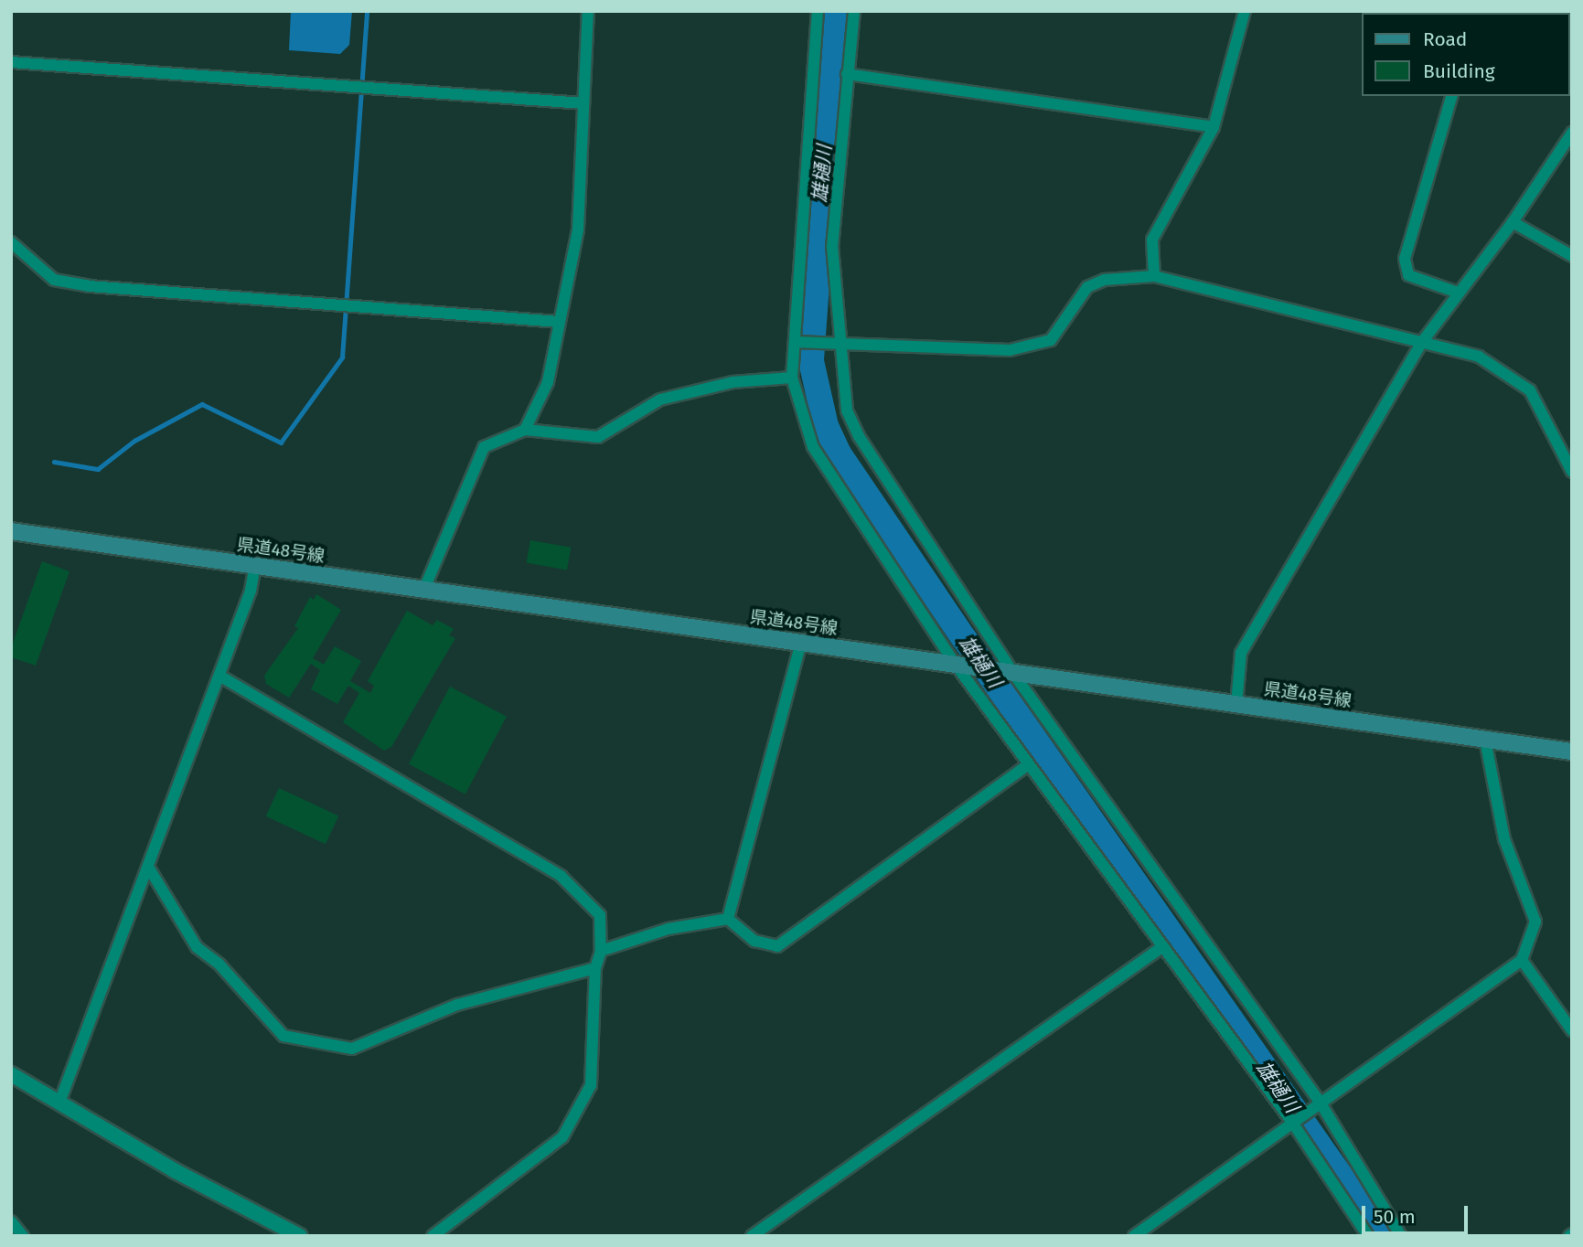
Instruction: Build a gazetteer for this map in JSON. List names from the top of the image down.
{
  "streets": {
    "main road": ["県道48号線"]
  },
  "water": ["雄樋川"],
  "legend": ["Road", "Building"],
  "scale_bar": "50 m"
}
